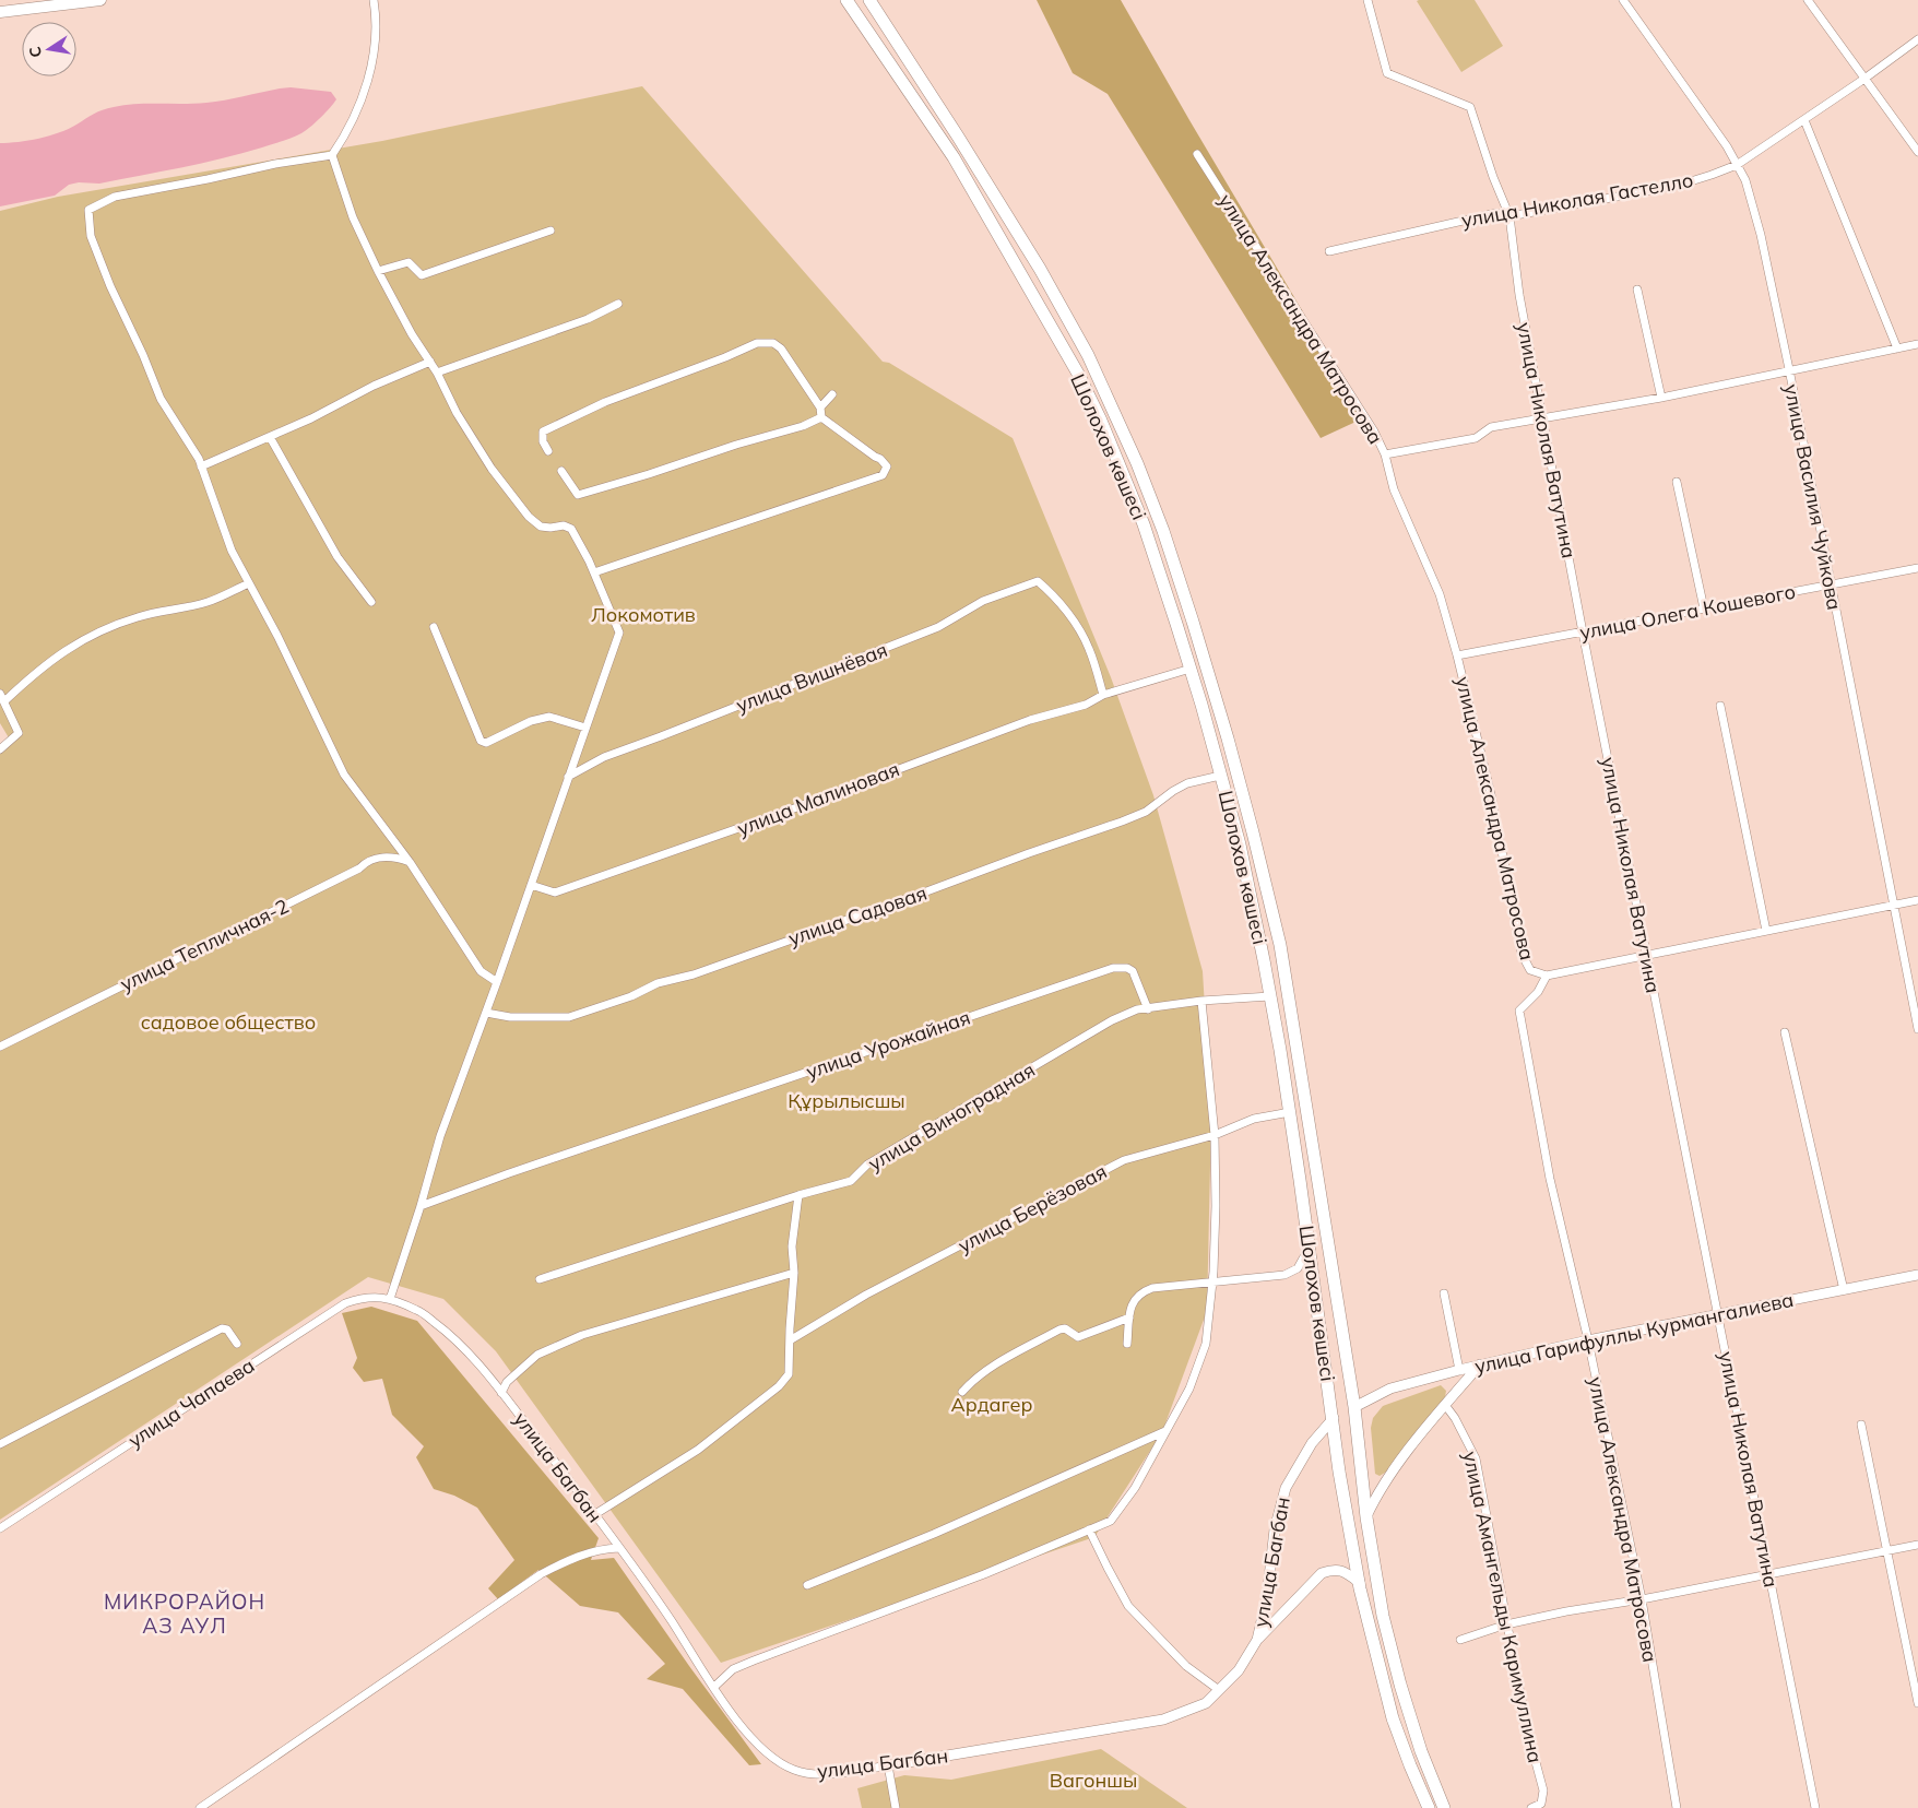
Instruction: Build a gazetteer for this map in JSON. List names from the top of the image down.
{
  "streets": {
    "highway": ["Шолохов көшесі"],
    "street": [
      "улица Николая Гастелло",
      "улица Александра Матросова",
      "улица Николая Ватутина",
      "улица Василия Чуйкова",
      "улица Олега Кошевого",
      "улица Вишнёвая",
      "улица Малиновая",
      "улица Садовая",
      "улица Тепличная-2",
      "улица Урожайная",
      "улица Виноградная",
      "улица Берёзовая",
      "улица Гарифуллы Курмангалиева",
      "улица Чапаева",
      "улица Багбан",
      "улица Амангельды Каримуллина"
    ]
  },
  "crossings": [
    ["улица Николая Гастелло", "улица Николая Ватутина"],
    ["улица Николая Гастелло", "улица Василия Чуйкова"],
    ["улица Александра Матросова", "улица Олега Кошевого"],
    ["улица Александра Матросова", "улица Гарифуллы Курмангалиева"],
    ["улица Николая Ватутина", "улица Олега Кошевого"],
    ["улица Николая Ватутина", "улица Гарифуллы Курмангалиева"],
    ["Шолохов көшесі", "улица Малиновая"],
    ["Шолохов көшесі", "улица Садовая"],
    ["Шолохов көшесі", "улица Виноградная"],
    ["Шолохов көшесі", "улица Берёзовая"],
    ["Шолохов көшесі", "улица Гарифуллы Курмангалиева"],
    ["Шолохов көшесі", "улица Багбан"],
    ["улица Василия Чуйкова", "улица Олега Кошевого"],
    ["улица Вишнёвая", "улица Малиновая"],
    ["улица Урожайная", "улица Виноградная"],
    ["улица Чапаева", "улица Багбан"]
  ],
  "districts": ["МИКРОРАЙОН АЗ АУЛ"],
  "parks": [
    "Локомотив",
    "садовое общество",
    "Құрылысшы",
    "Ардагер",
    "Вагоншы"
  ],
  "north": "left"
}
